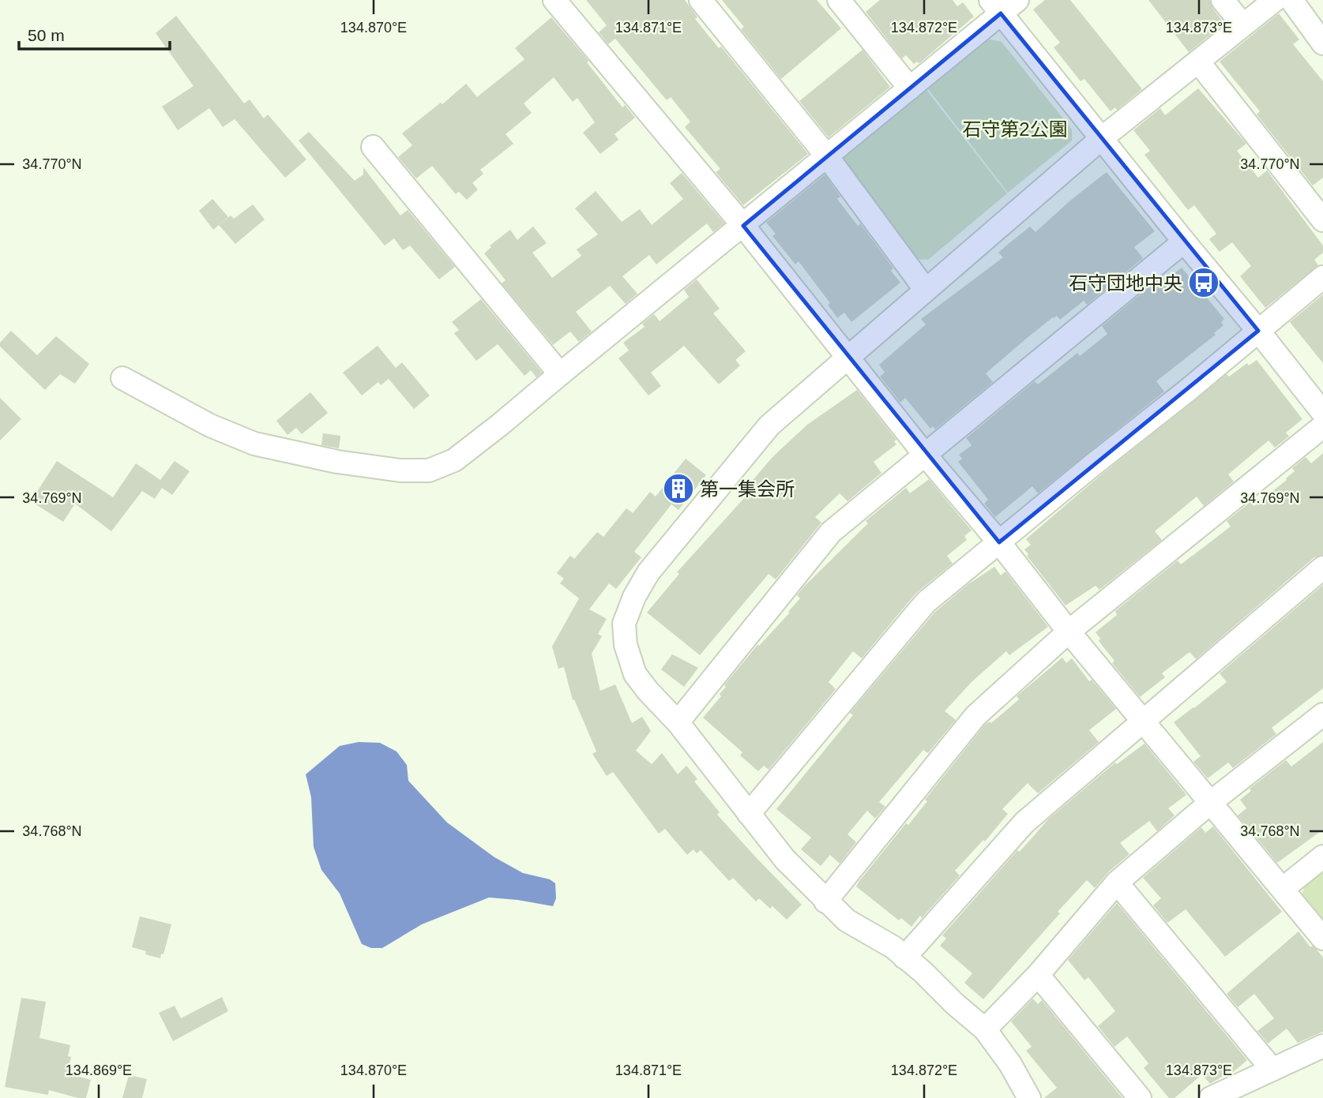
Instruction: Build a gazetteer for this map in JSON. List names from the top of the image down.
{
  "parks": ["石守第2公園"],
  "places": {
    "bus stop": ["石守団地中央"],
    "building": ["第一集会所"]
  },
  "scale_bar": "50 m",
  "coordinates": [
    "134.870°E",
    "134.871°E",
    "134.872°E",
    "134.873°E",
    "34.770°N",
    "34.769°N",
    "34.768°N",
    "134.869°E"
  ]
}
